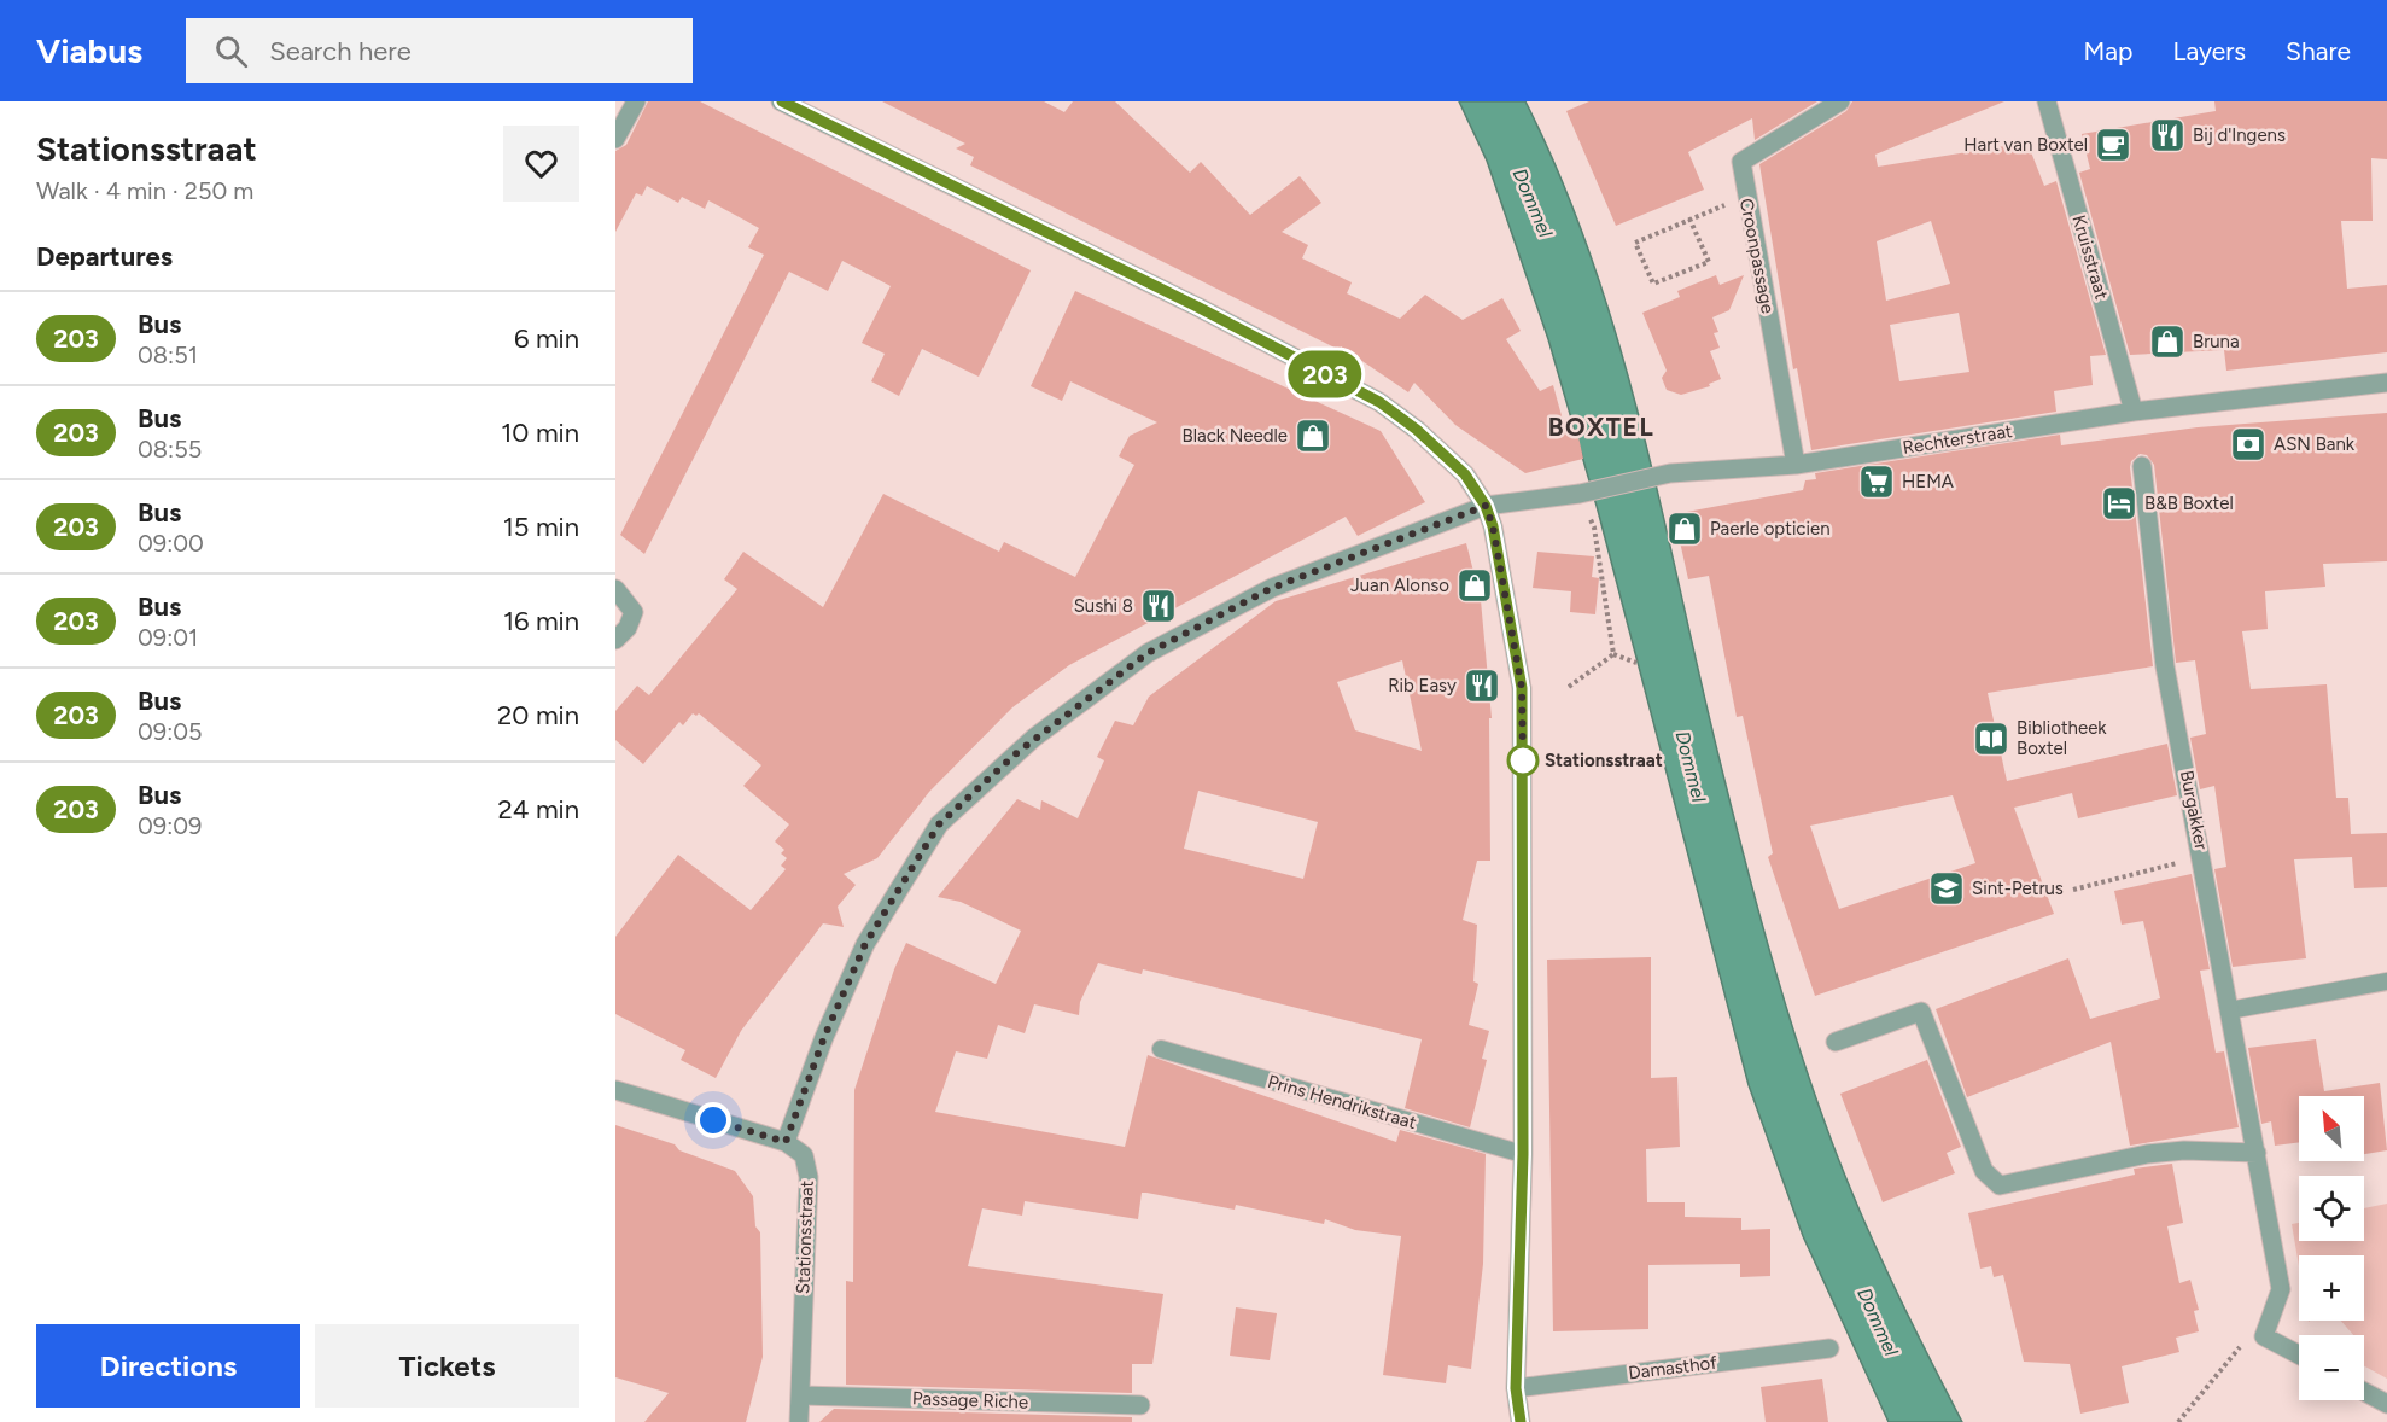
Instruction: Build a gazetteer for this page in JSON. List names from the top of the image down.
{
  "streets": {
    "street": [
      "Croonpassage",
      "Kruisstraat",
      "Rechterstraat",
      "Burgakker",
      "Stationsstraat",
      "Damasthof",
      "Passage Riche"
    ],
    "lane": ["Prins Hendrikstraat"]
  },
  "crossings": [
    ["Croonpassage", "Rechterstraat"],
    ["Kruisstraat", "Rechterstraat"],
    ["Stationsstraat", "Passage Riche"]
  ],
  "districts": ["BOXTEL"],
  "water": ["Dommel"],
  "places": {
    "restaurant": ["Bij d'Ingens", "Sushi 8", "Rib Easy"],
    "cafe": ["Hart van Boxtel"],
    "shop": [
      "Bruna",
      "Black Needle",
      "Paerle opticien",
      "Juan Alonso"
    ],
    "bank": ["ASN Bank"],
    "supermarket": ["HEMA"],
    "hotel": ["B&B Boxtel"],
    "library": ["Bibliotheek Boxtel"],
    "other": ["Stationsstraat"],
    "school or university": ["Sint-Petrus"]
  },
  "lines": ["bus line 203"],
  "north": "top left",
  "page": {
    "header": "Viabus",
    "search": "Search here",
    "nav": ["Map", "Layers", "Share"],
    "heading": [
      ["Stationsstraat", "Walk · 4 min · 250 m"],
      "Departures"
    ],
    "on_map": "203",
    "list": [
      {
        "mark": "203",
        "name": "Bus",
        "note": "08:51",
        "value": "6 min"
      },
      {
        "mark": "203",
        "name": "Bus",
        "note": "08:55",
        "value": "10 min"
      },
      {
        "mark": "203",
        "name": "Bus",
        "note": "09:00",
        "value": "15 min"
      },
      {
        "mark": "203",
        "name": "Bus",
        "note": "09:01",
        "value": "16 min"
      },
      {
        "mark": "203",
        "name": "Bus",
        "note": "09:05",
        "value": "20 min"
      },
      {
        "mark": "203",
        "name": "Bus",
        "note": "09:09",
        "value": "24 min"
      }
    ],
    "map_buttons": ["+", "−"],
    "buttons": ["Directions", "Tickets"]
  }
}
